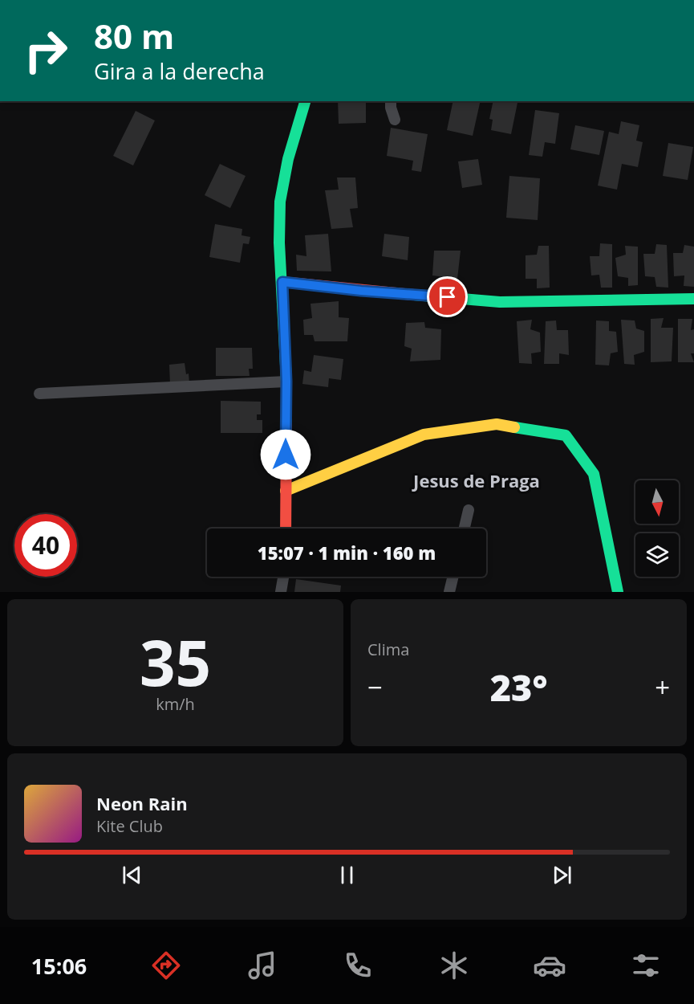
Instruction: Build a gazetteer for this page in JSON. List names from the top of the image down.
{
  "districts": ["Jesus de Praga"],
  "north": "bottom",
  "page": {
    "turn": ["80 m", "Gira a la derecha"],
    "limit": "40",
    "trip": "15:07 · 1 min · 160 m",
    "tile": [
      ["35", "km/h"],
      "Clima"
    ],
    "heat": ["−", "23°", "+"],
    "song": ["Neon Rain", "Kite Club"],
    "tabs": "15:06"
  }
}
